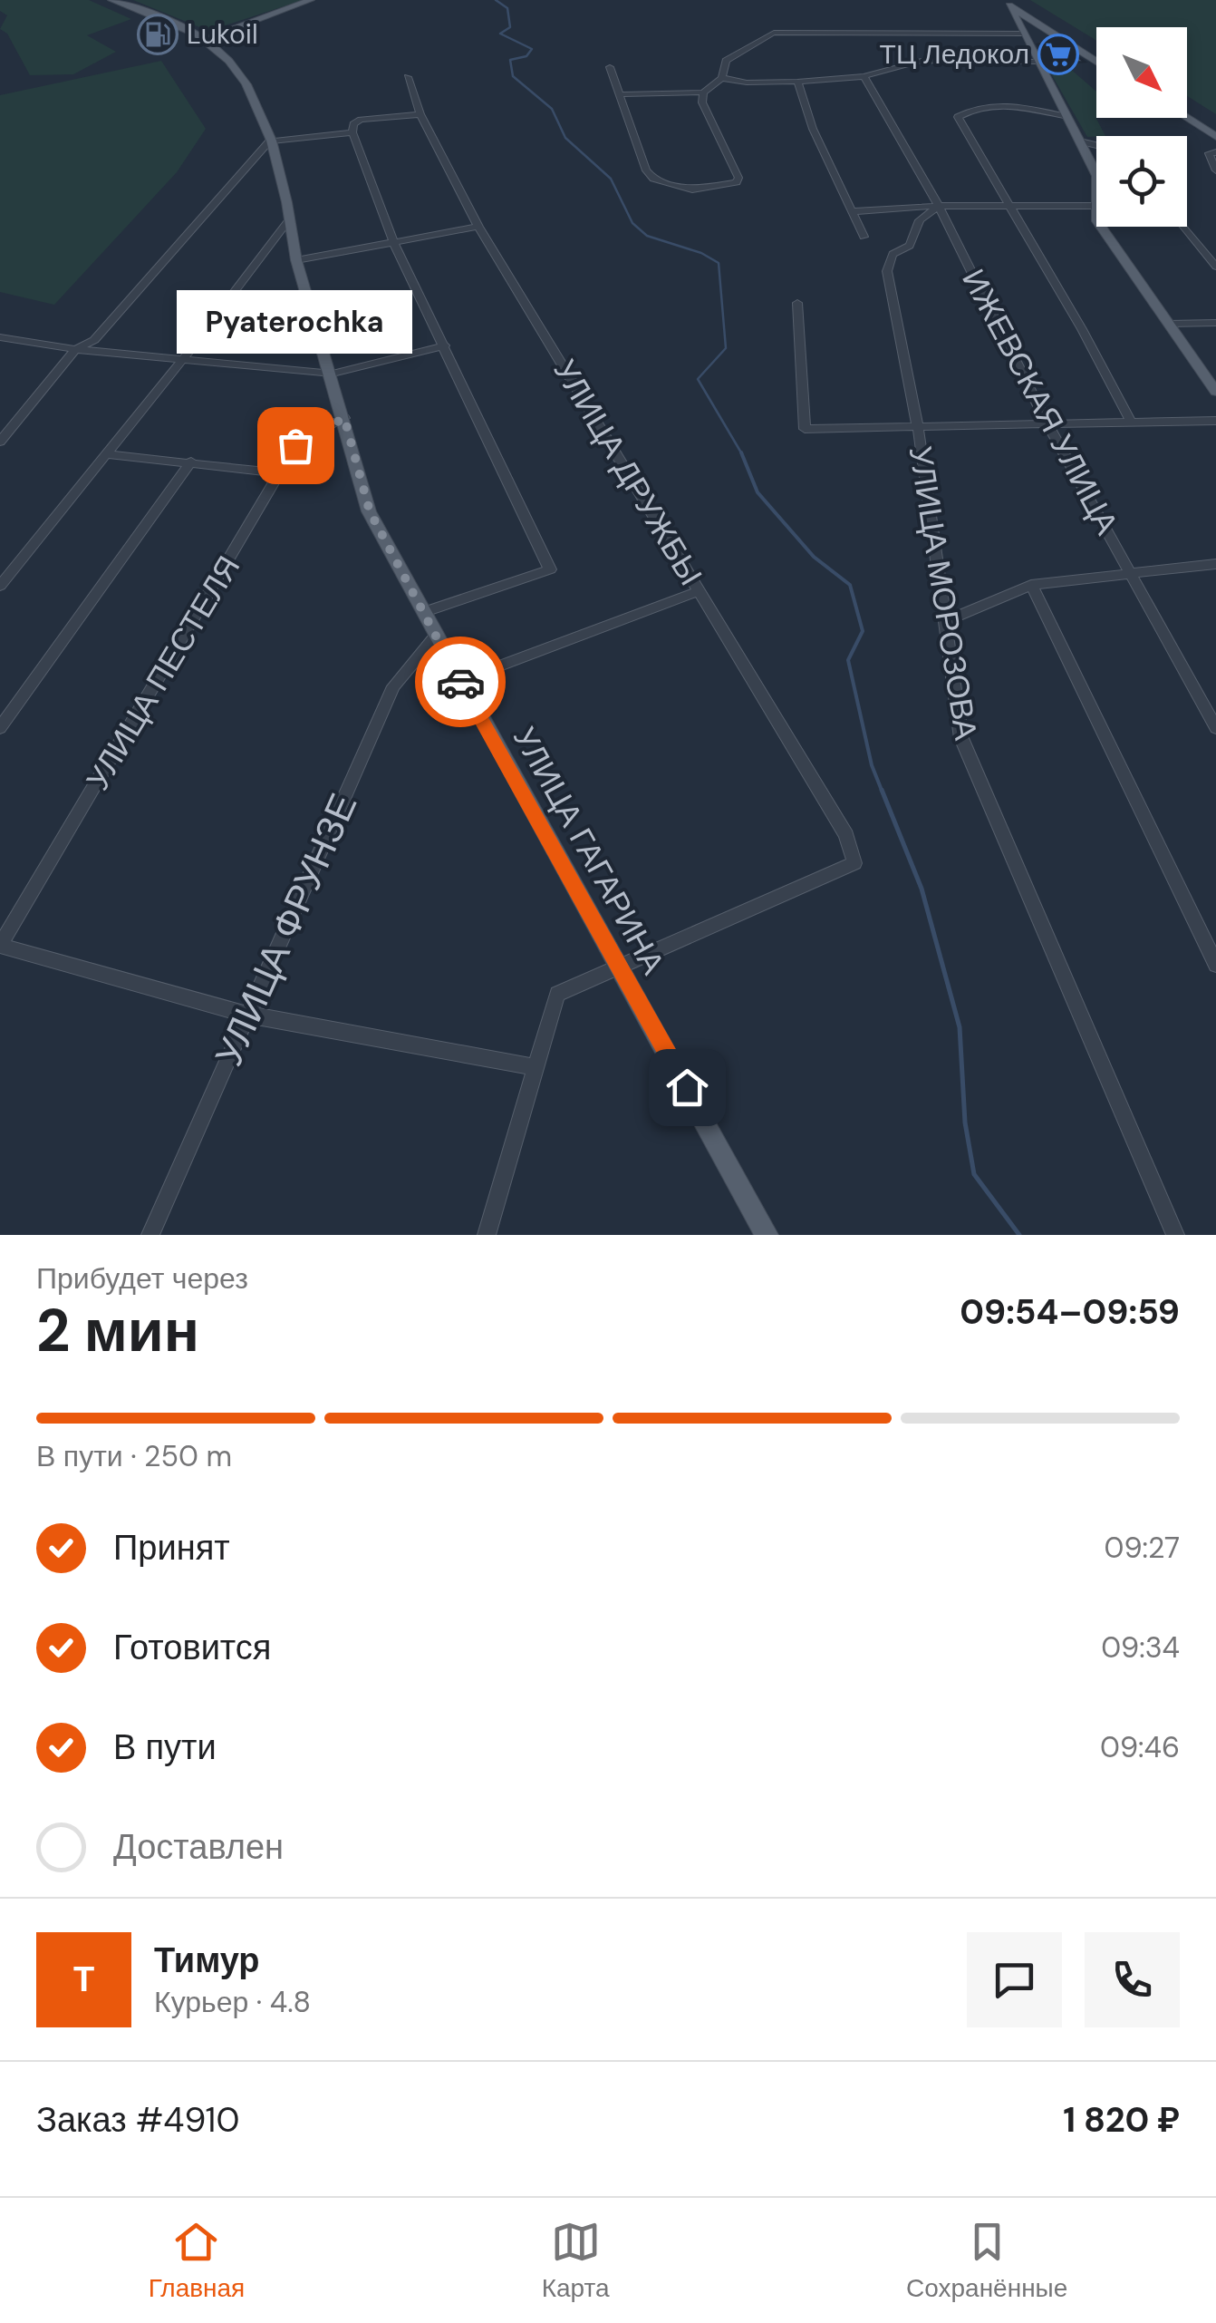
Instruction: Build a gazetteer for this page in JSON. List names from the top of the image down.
{
  "streets": {
    "main road": ["УЛИЦА ГАГАРИНА"],
    "street": [
      "ИЖЕВСКАЯ УЛИЦА",
      "УЛИЦА ДРУЖБЫ",
      "УЛИЦА МОРОЗОВА",
      "УЛИЦА ПЕСТЕЛЯ",
      "УЛИЦА ФРУНЗЕ"
    ]
  },
  "crossings": [
    ["ИЖЕВСКАЯ УЛИЦА", "УЛИЦА МОРОЗОВА"],
    ["УЛИЦА ДРУЖБЫ", "УЛИЦА ГАГАРИНА"],
    ["УЛИЦА ПЕСТЕЛЯ", "УЛИЦА ГАГАРИНА"],
    ["УЛИЦА ГАГАРИНА", "УЛИЦА ФРУНЗЕ"]
  ],
  "places": {
    "fuel station": ["Lukoil"],
    "supermarket": ["ТЦ Ледокол"],
    "other": ["Pyaterochka"]
  },
  "north": "bottom right",
  "page": {
    "bubble": "Pyaterochka",
    "heading": ["2 мин", "Прибудет через", "09:54–09:59"],
    "panel": [
      "Тимур",
      "Курьер · 4.8",
      "Заказ #4910",
      "1 820 ₽"
    ],
    "bar": "В пути · 250 m",
    "list": [
      ["Принят", "09:27"],
      ["Готовится", "09:34"],
      ["В пути", "09:46"],
      "Доставлен"
    ],
    "round": "Т",
    "tabs": ["Главная", "Карта", "Сохранённые"]
  }
}
